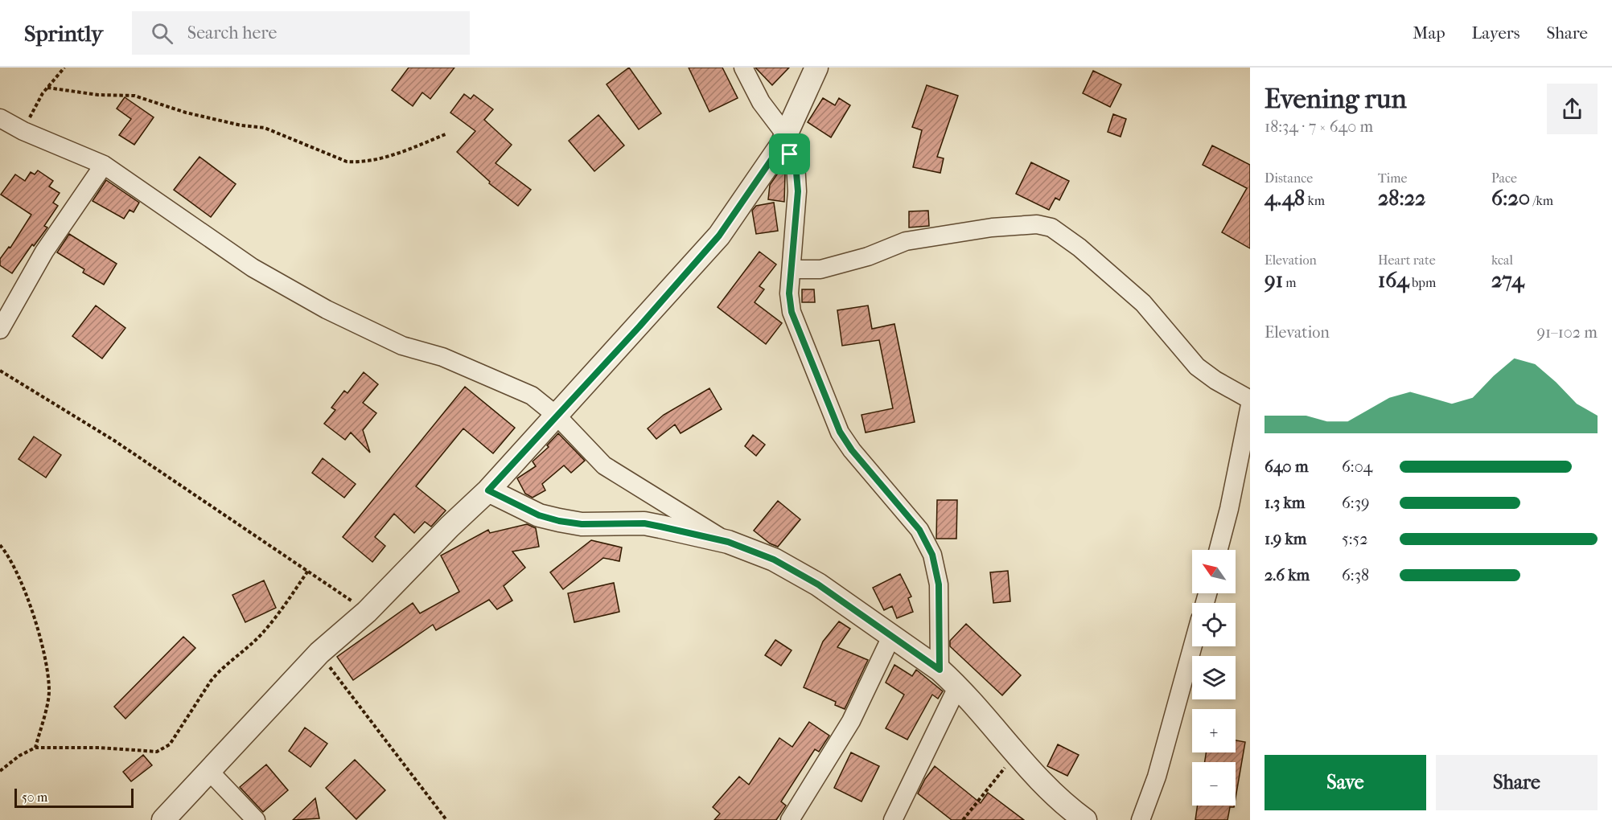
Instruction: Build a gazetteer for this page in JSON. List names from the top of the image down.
{
  "scale_bar": "50 m",
  "north": "top left",
  "page": {
    "header": "Sprintly",
    "search": "Search here",
    "nav": ["Map", "Layers", "Share"],
    "heading": ["Evening run", "18:34 · 7 × 640 m"],
    "stats": [
      ["Distance", "4.48 km"],
      ["Time", "28:22"],
      ["Pace", "6:20 /km"],
      ["Elevation", "91 m"],
      ["Heart rate", "164 bpm"],
      ["kcal", "274"]
    ],
    "chart": ["Elevation", "91–102 m"],
    "list": [
      {
        "name": "640 m",
        "note": "6:04"
      },
      {
        "name": "1.3 km",
        "note": "6:39"
      },
      {
        "name": "1.9 km",
        "note": "5:52"
      },
      {
        "name": "2.6 km",
        "note": "6:38"
      }
    ],
    "map_buttons": ["+", "−"],
    "buttons": ["Save", "Share"],
    "scale": "50 m"
  }
}
